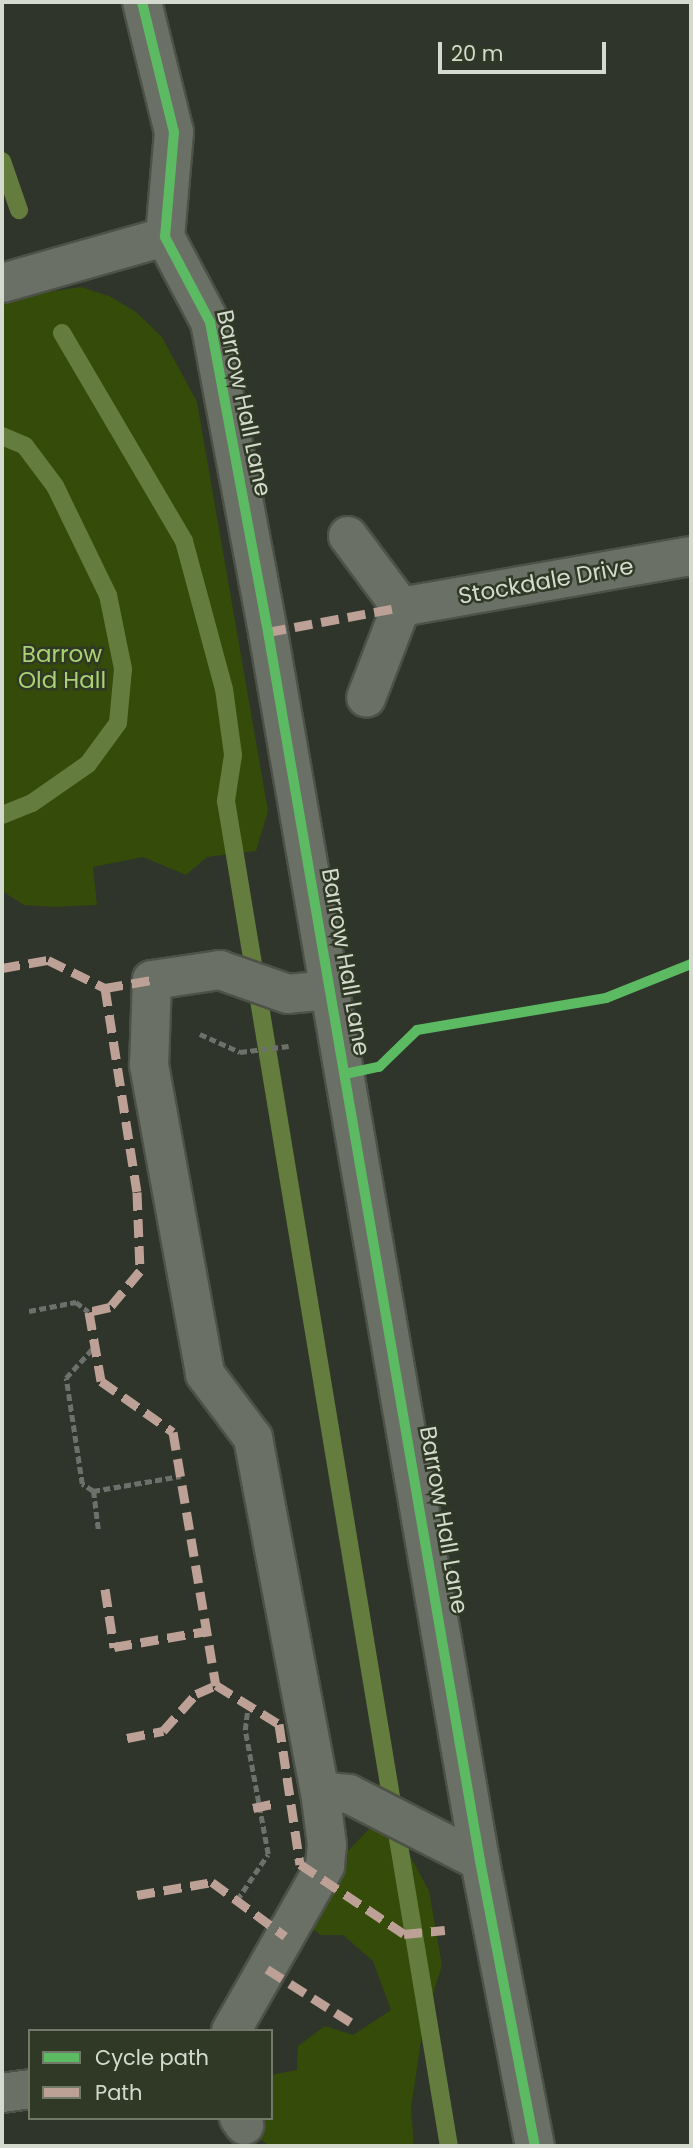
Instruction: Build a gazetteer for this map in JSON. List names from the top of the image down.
{
  "streets": {
    "street": ["Barrow Hall Lane", "Stockdale Drive"]
  },
  "parks": ["Barrow Old Hall"],
  "legend": ["Cycle path", "Path"],
  "scale_bar": "20 m"
}
